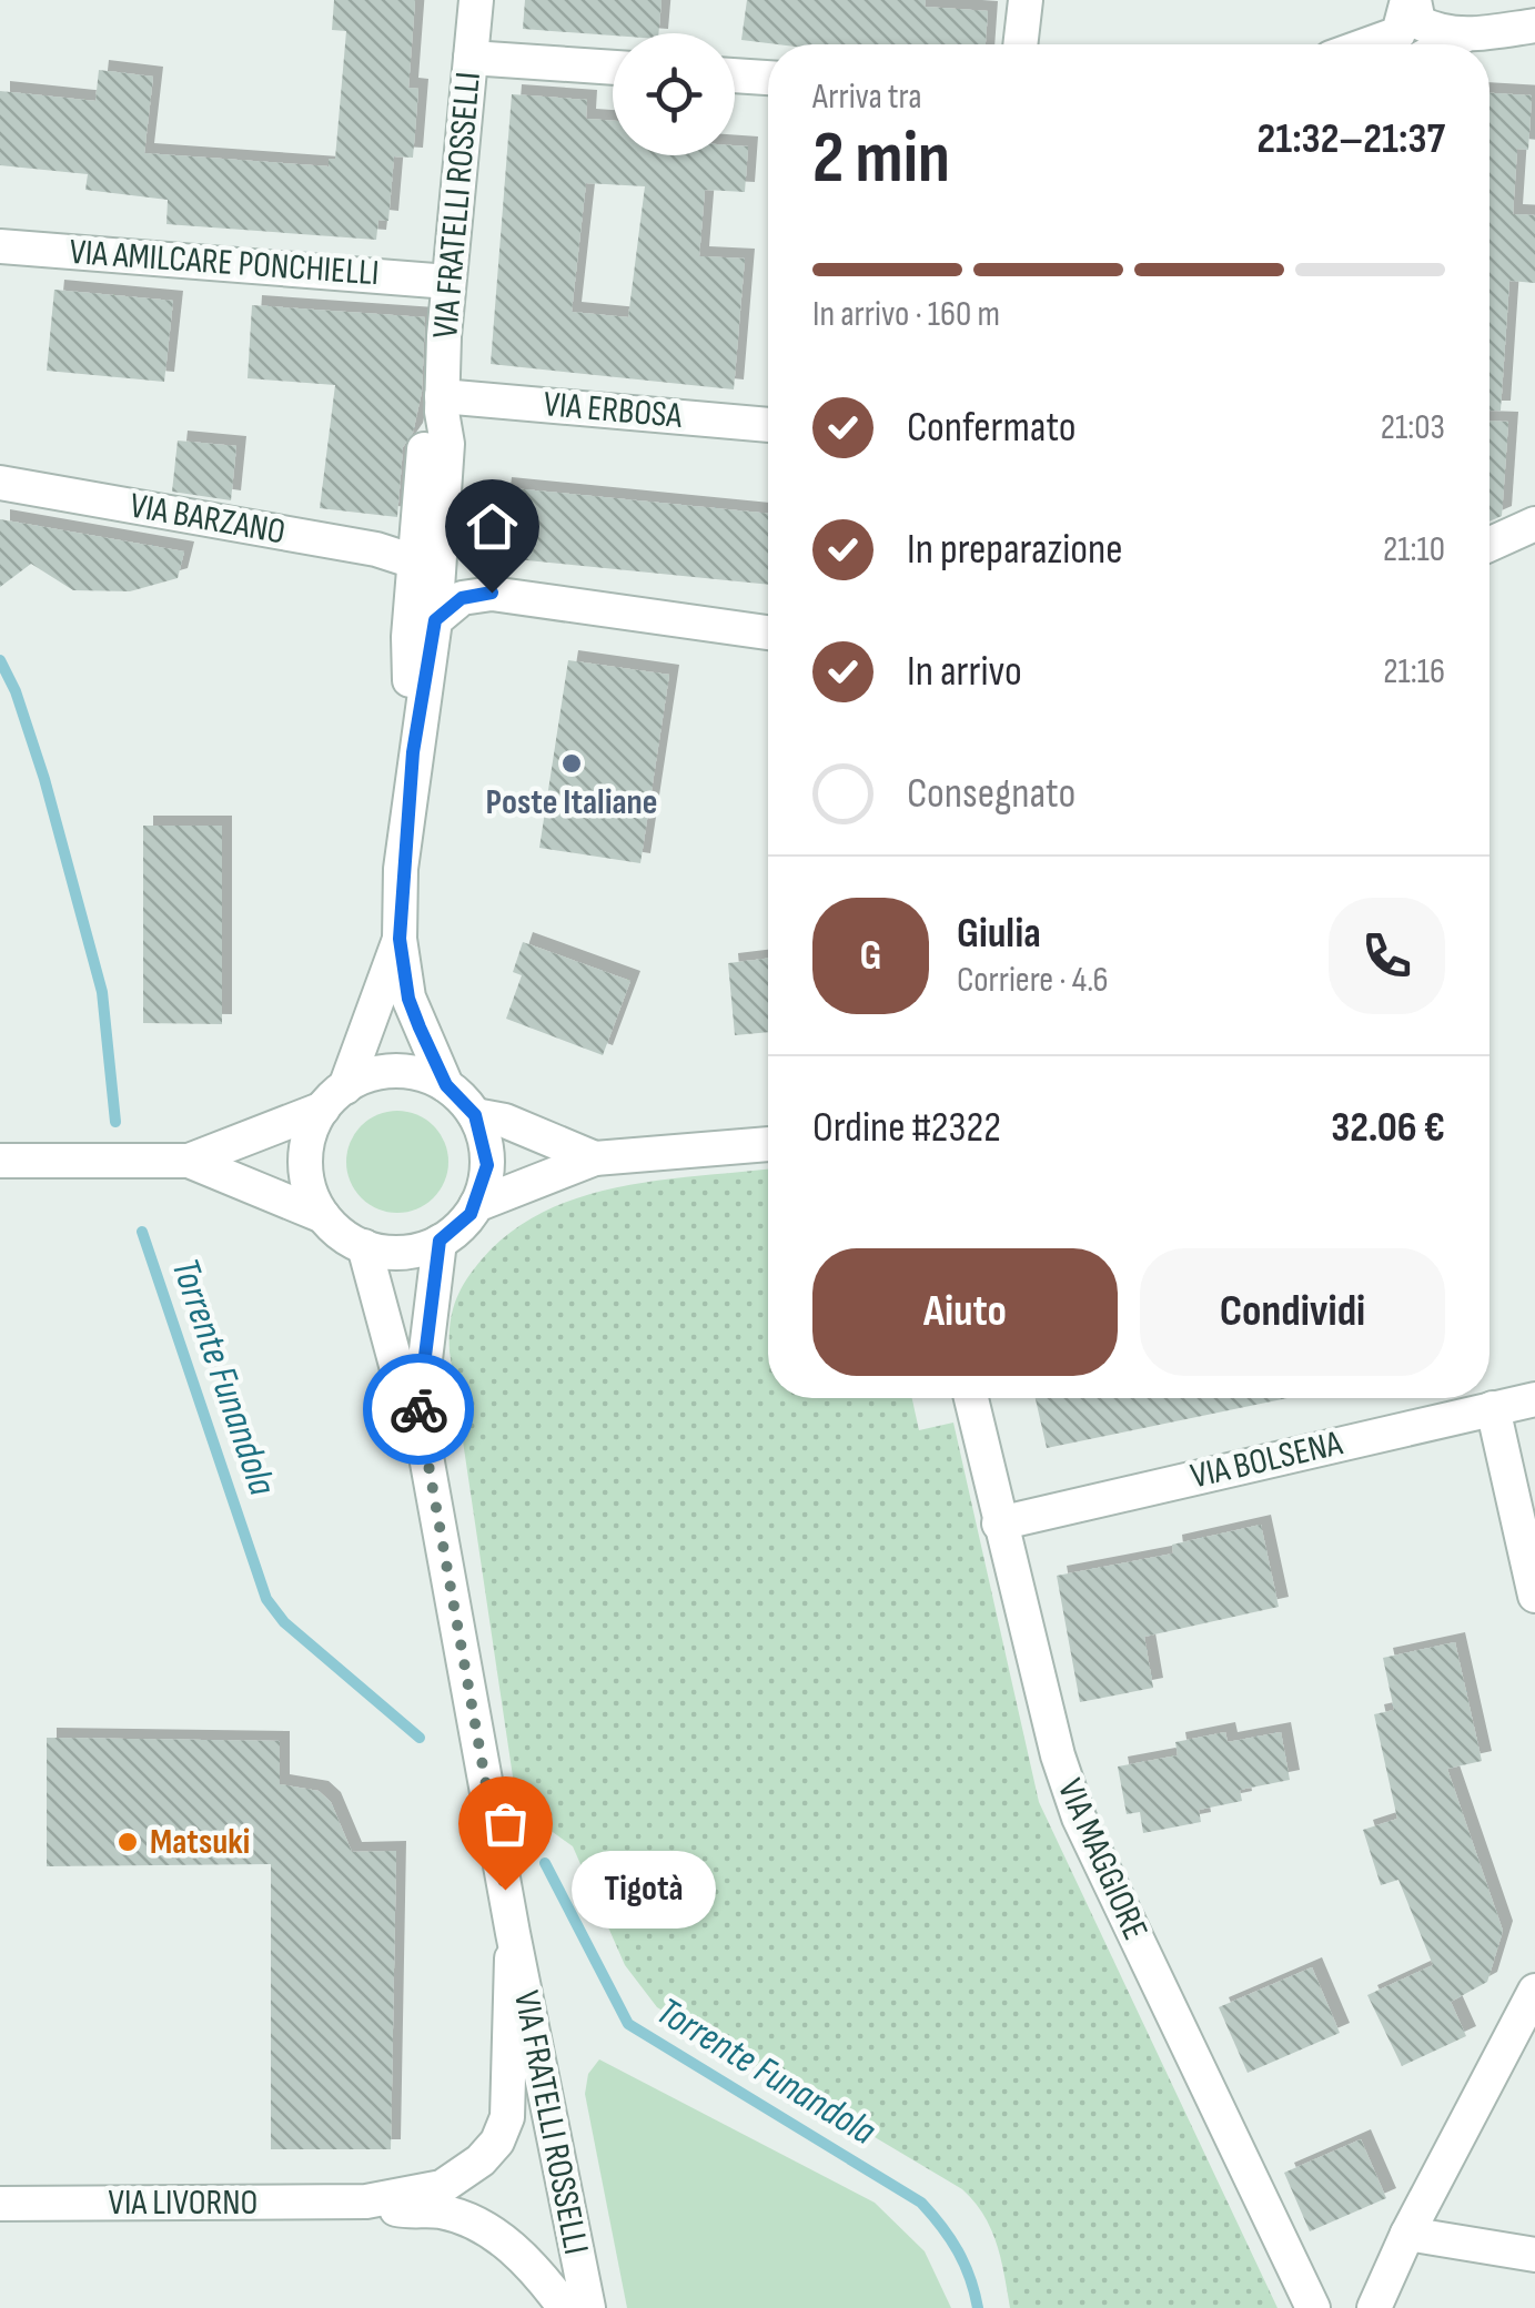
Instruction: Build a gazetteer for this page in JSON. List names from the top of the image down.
{
  "streets": {
    "street": [
      "VIA FRATELLI ROSSELLI",
      "VIA AMILCARE PONCHIELLI",
      "VIA ERBOSA",
      "VIA BARZANO",
      "VIA BOLSENA",
      "VIA MAGGIORE",
      "VIA LIVORNO"
    ]
  },
  "crossings": [
    ["VIA FRATELLI ROSSELLI", "VIA AMILCARE PONCHIELLI"],
    ["VIA FRATELLI ROSSELLI", "VIA ERBOSA"],
    ["VIA FRATELLI ROSSELLI", "VIA BARZANO"],
    ["VIA FRATELLI ROSSELLI", "VIA LIVORNO"],
    ["VIA BOLSENA", "VIA MAGGIORE"]
  ],
  "water": ["Torrente Funandola"],
  "places": ["Poste Italiane", "Matsuki", "Tigotà"],
  "page": {
    "heading": ["2 min", "Arriva tra", "21:32–21:37"],
    "panel": [
      "Giulia",
      "Corriere · 4.6",
      "Ordine #2322",
      "32.06 €"
    ],
    "bar": "In arrivo · 160 m",
    "list": [
      ["Confermato", "21:03"],
      ["In preparazione", "21:10"],
      ["In arrivo", "21:16"],
      "Consegnato"
    ],
    "round": "G",
    "buttons": ["Aiuto", "Condividi"],
    "bubble": "Tigotà"
  }
}
